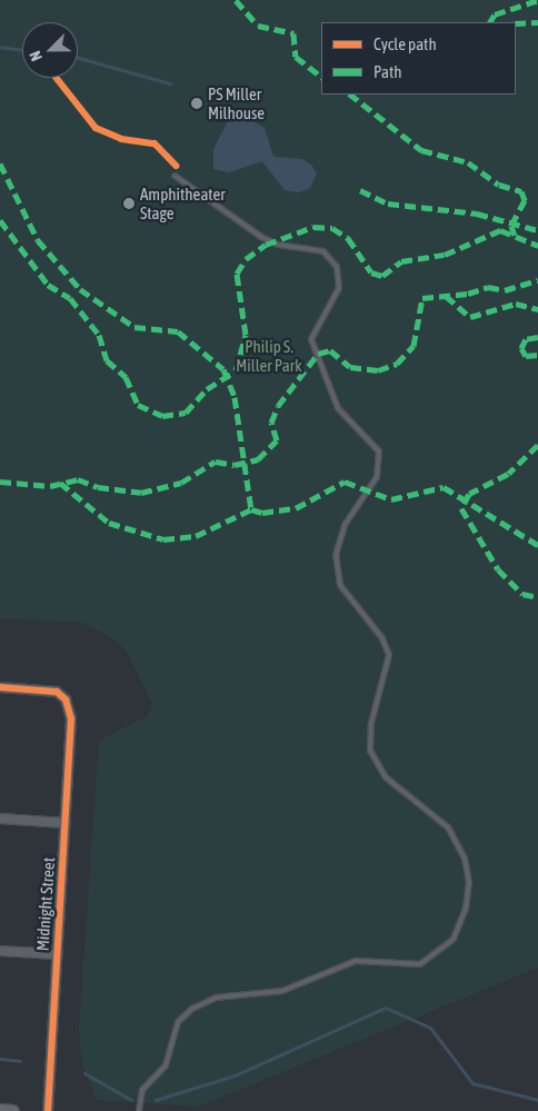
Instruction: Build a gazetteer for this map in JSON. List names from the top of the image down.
{
  "streets": {
    "street": ["Midnight Street"]
  },
  "parks": ["Philip S. Miller Park"],
  "places": ["PS Miller Milhouse", "Amphitheater Stage"],
  "legend": ["Cycle path", "Path"],
  "north": "bottom left"
}
